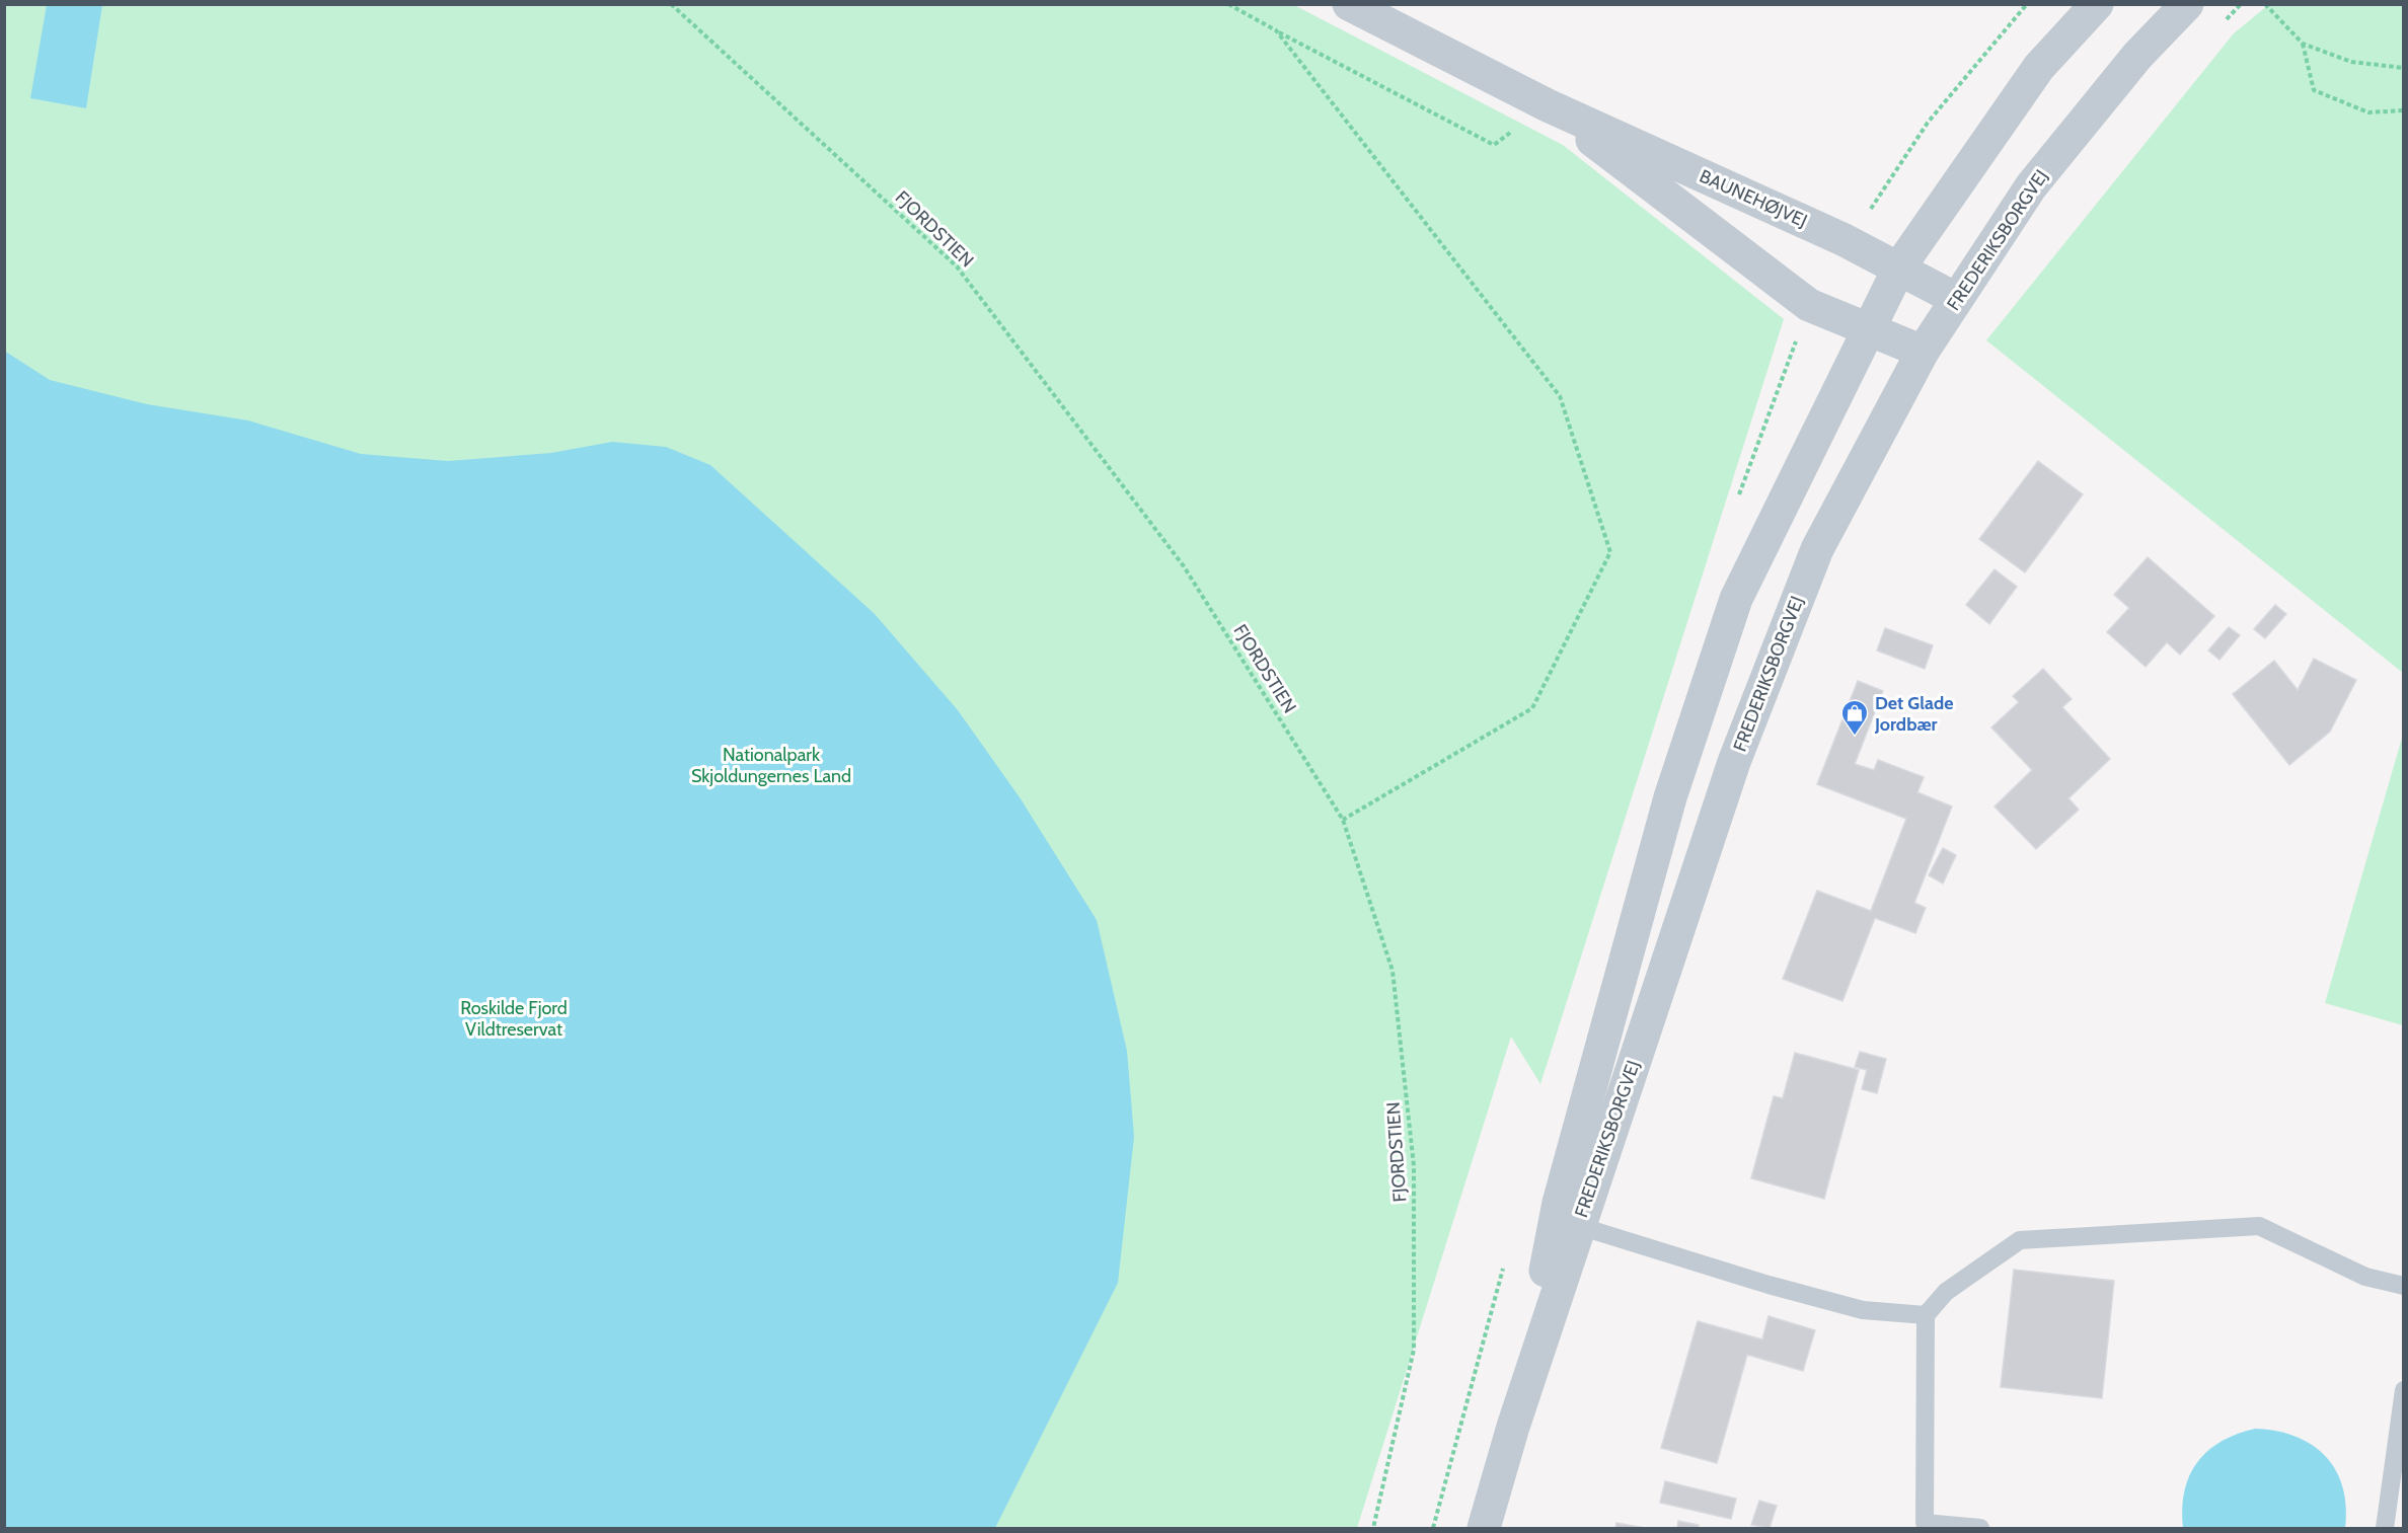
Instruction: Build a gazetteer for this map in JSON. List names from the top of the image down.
{
  "streets": {
    "street": ["BAUNEHØJVEJ", "FREDERIKSBORGVEJ"],
    "path": ["FJORDSTIEN"]
  },
  "crossings": [
    ["BAUNEHØJVEJ", "FREDERIKSBORGVEJ"]
  ],
  "parks": ["Nationalpark Skjoldungernes Land", "Roskilde Fjord Vildtreservat"],
  "places": {
    "shop": ["Det Glade Jordbær"]
  }
}
